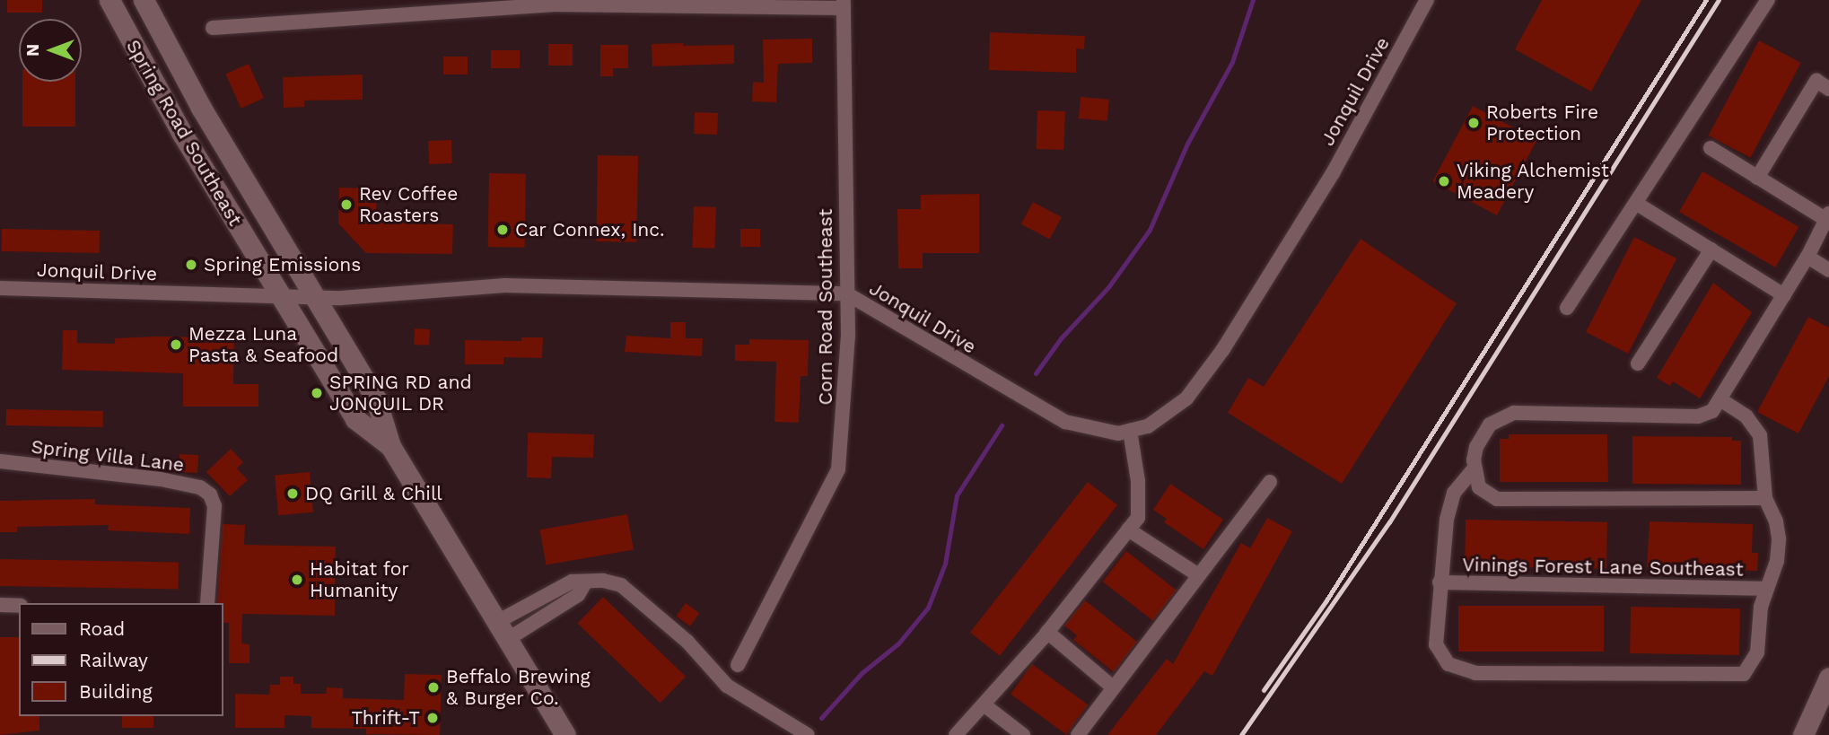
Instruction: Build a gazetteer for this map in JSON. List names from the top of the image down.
{
  "streets": {
    "main road": ["Spring Road Southeast"],
    "street": [
      "Jonquil Drive",
      "Corn Road Southeast",
      "Spring Villa Lane",
      "Vinings Forest Lane Southeast"
    ]
  },
  "crossings": [
    ["Jonquil Drive", "Spring Road Southeast"],
    ["Jonquil Drive", "Corn Road Southeast"]
  ],
  "places": [
    "Roberts Fire Protection",
    "Viking Alchemist Meadery",
    "Rev Coffee Roasters",
    "Car Connex, Inc.",
    "Spring Emissions",
    "Mezza Luna Pasta & Seafood",
    "SPRING RD and JONQUIL DR",
    "DQ Grill & Chill",
    "Habitat for Humanity",
    "Beffalo Brewing & Burger Co.",
    "Thrift-T"
  ],
  "legend": ["Road", "Railway", "Building"],
  "north": "left"
}
